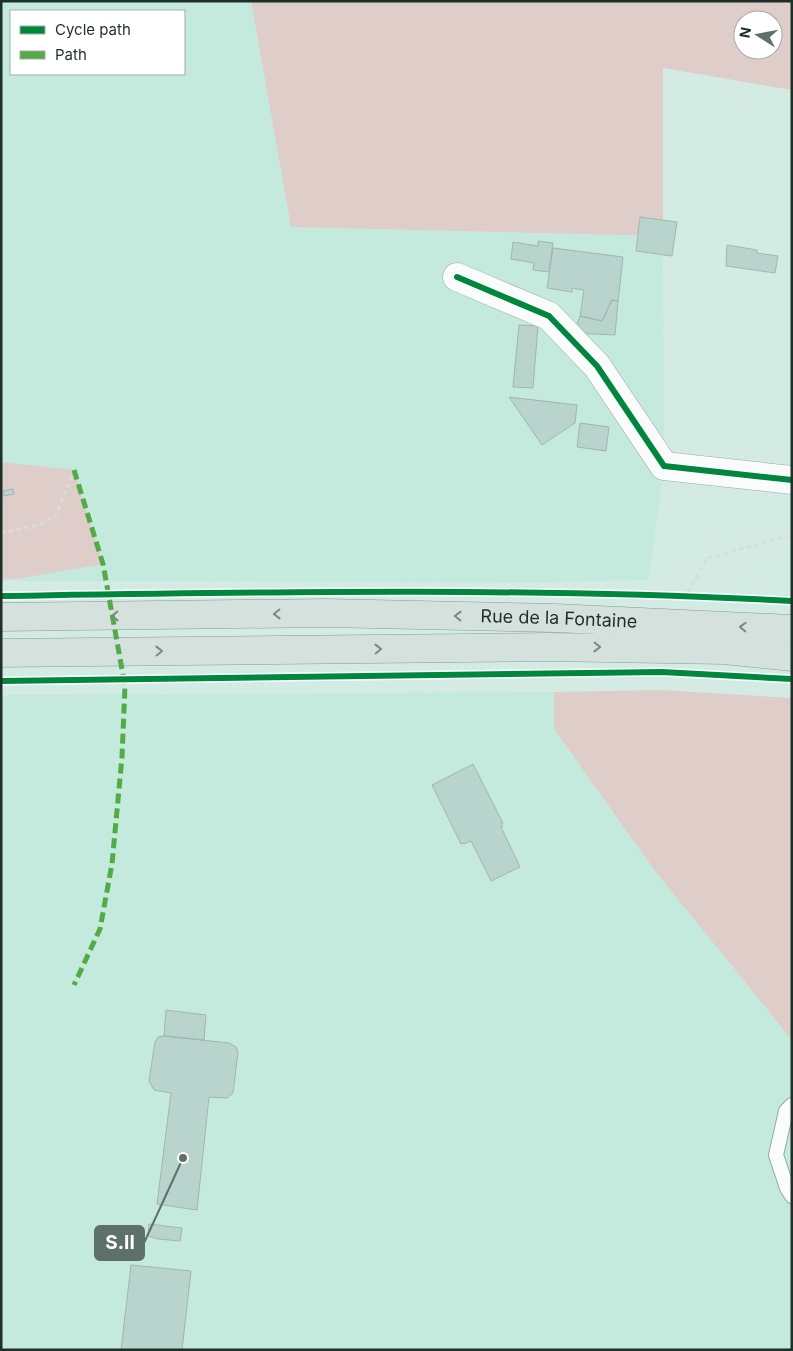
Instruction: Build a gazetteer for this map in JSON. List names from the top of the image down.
{
  "streets": {
    "main road": ["Rue de la Fontaine"]
  },
  "places": ["S.II"],
  "legend": ["Cycle path", "Path"],
  "north": "left"
}
